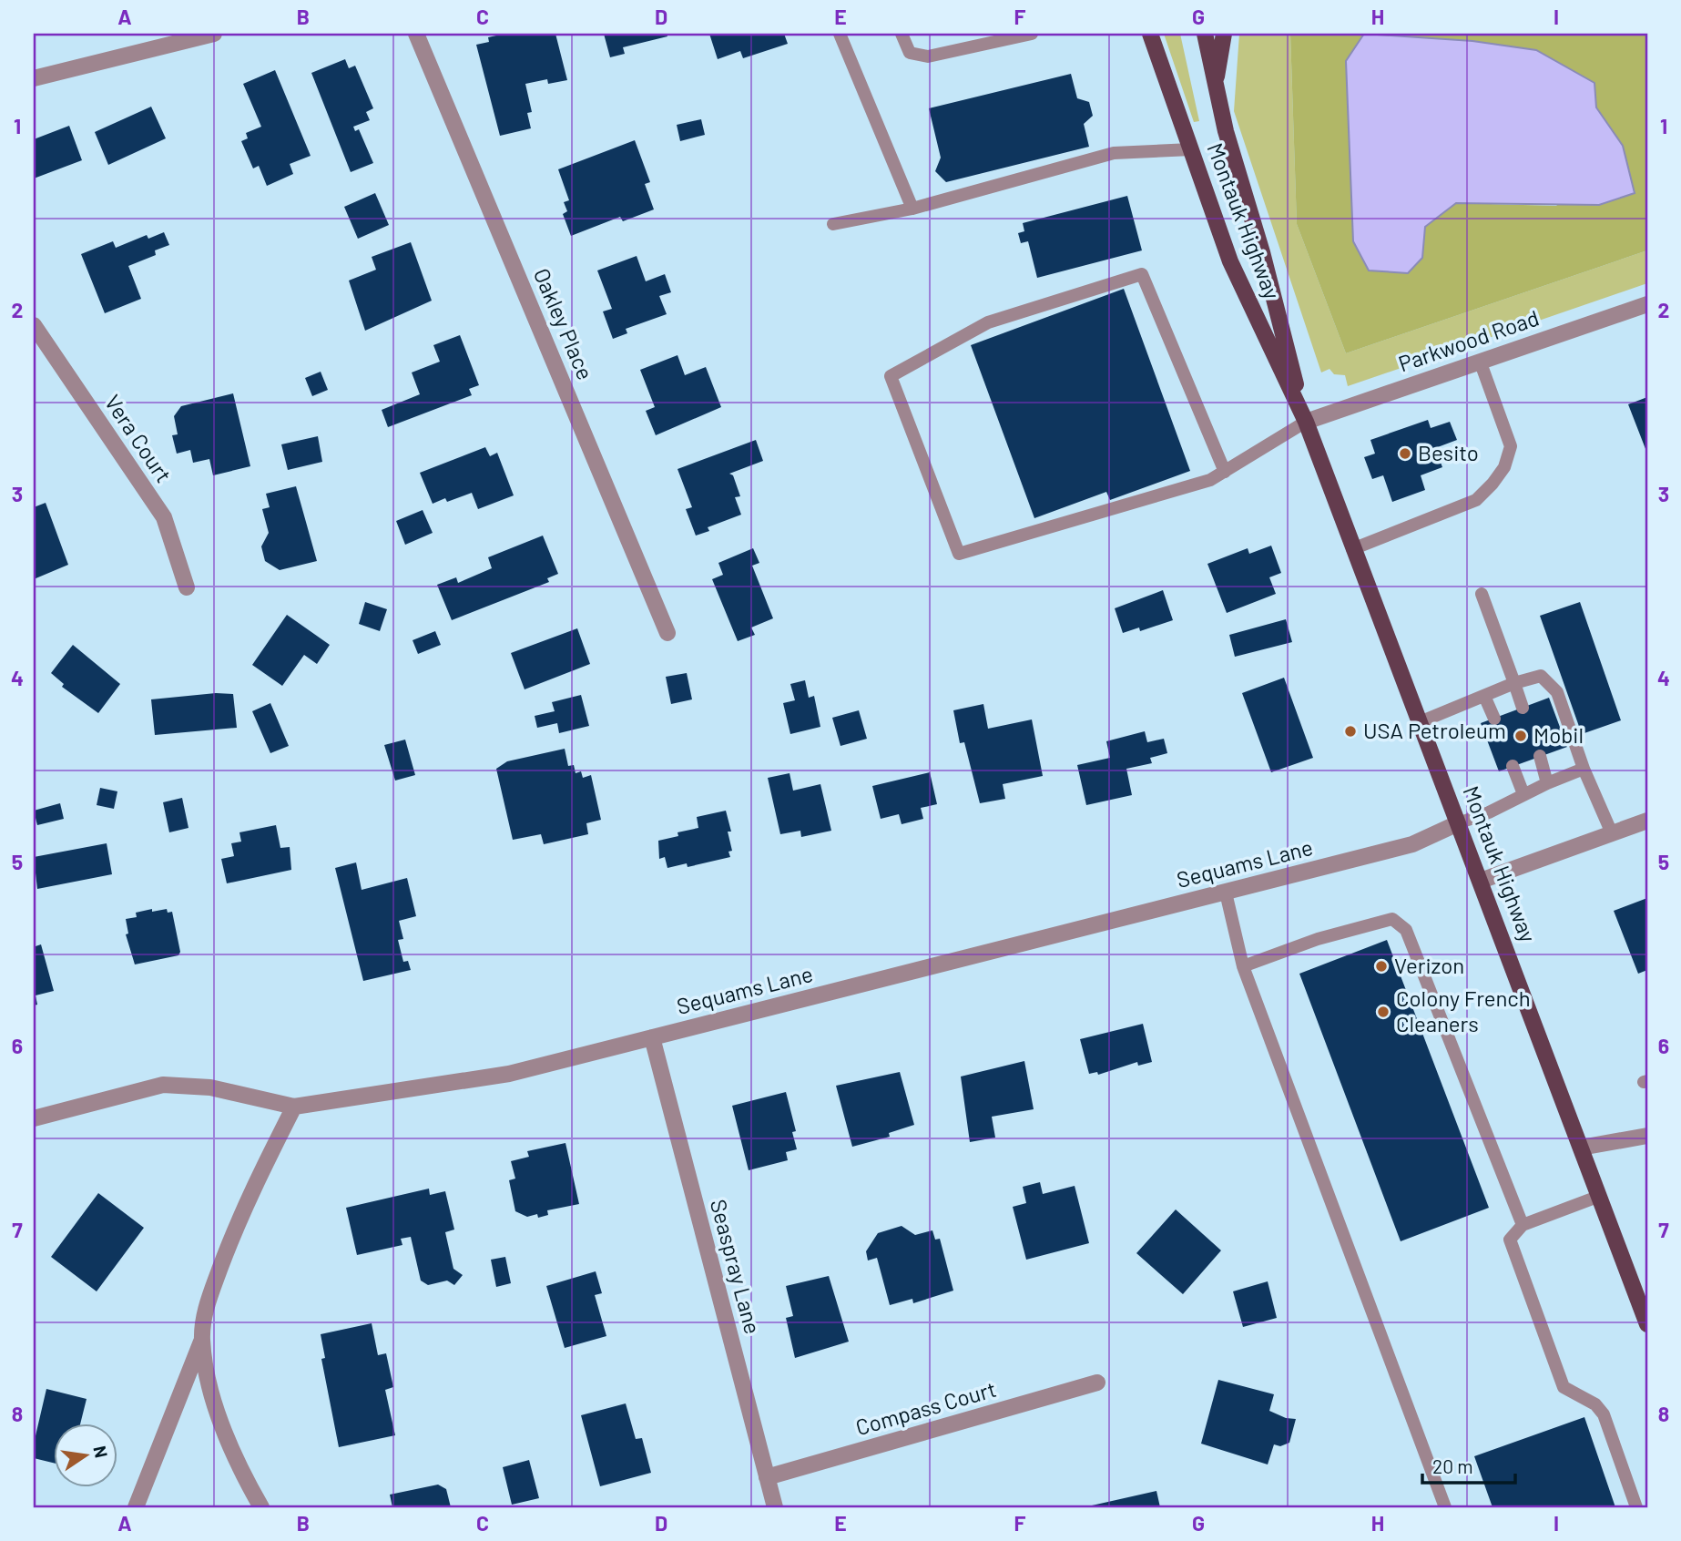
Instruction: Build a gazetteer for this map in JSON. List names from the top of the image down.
{
  "streets": {
    "main road": ["Montauk Highway"],
    "street": [
      "Oakley Place",
      "Parkwood Road",
      "Vera Court",
      "Sequams Lane",
      "Seaspray Lane",
      "Compass Court"
    ]
  },
  "crossings": [
    ["Montauk Highway", "Parkwood Road"],
    ["Montauk Highway", "Sequams Lane"],
    ["Sequams Lane", "Seaspray Lane"],
    ["Seaspray Lane", "Compass Court"]
  ],
  "places": [
    "Besito",
    "USA Petroleum",
    "Mobil",
    "Verizon",
    "Colony French Cleaners"
  ],
  "scale_bar": "20 m",
  "north": "right",
  "grid": {
    "columns": [
      "A",
      "B",
      "C",
      "D",
      "E",
      "F",
      "G",
      "H",
      "I"
    ],
    "rows": [
      "1",
      "2",
      "3",
      "4",
      "5",
      "6",
      "7",
      "8"
    ]
  }
}
